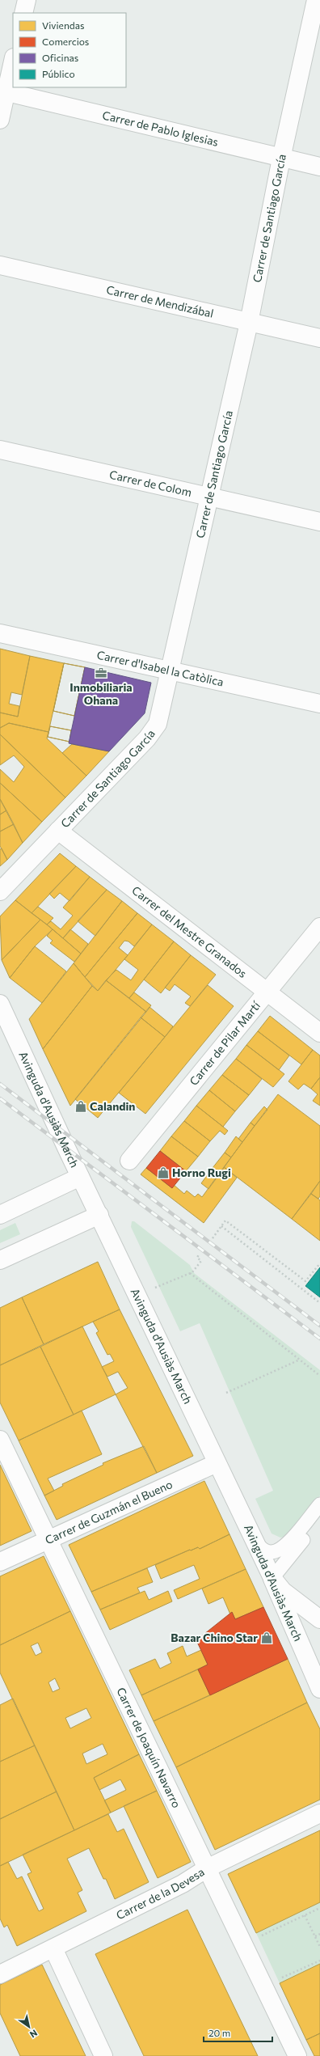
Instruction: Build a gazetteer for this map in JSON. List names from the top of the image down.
{
  "streets": {
    "street": [
      "Carrer de Pablo Iglesias",
      "Carrer de Santiago García",
      "Carrer de Mendizábal",
      "Carrer de Colom",
      "Carrer d'Isabel la Catòlica",
      "Carrer del Mestre Granados",
      "Carrer de Pilar Martí",
      "Avinguda d'Ausiàs March",
      "Carrer de Guzmán el Bueno",
      "Carrer de Joaquín Navarro",
      "Carrer de la Devesa"
    ]
  },
  "crossings": [
    ["Carrer de Pablo Iglesias", "Carrer de Santiago García"],
    ["Carrer de Santiago García", "Carrer de Mendizábal"],
    ["Carrer de Santiago García", "Carrer de Colom"],
    ["Carrer de Santiago García", "Carrer d'Isabel la Catòlica"],
    ["Carrer de Santiago García", "Carrer del Mestre Granados"],
    ["Carrer del Mestre Granados", "Carrer de Pilar Martí"],
    ["Avinguda d'Ausiàs March", "Carrer de Guzmán el Bueno"],
    ["Carrer de Guzmán el Bueno", "Carrer de Joaquín Navarro"],
    ["Carrer de Joaquín Navarro", "Carrer de la Devesa"]
  ],
  "places": {
    "office": ["Inmobiliaria Ohana"],
    "shop": ["Calandin", "Horno Rugi", "Bazar Chino Star"]
  },
  "legend": [
    "Viviendas",
    "Comercios",
    "Oficinas",
    "Público"
  ],
  "scale_bar": "20 m",
  "north": "bottom right"
}
